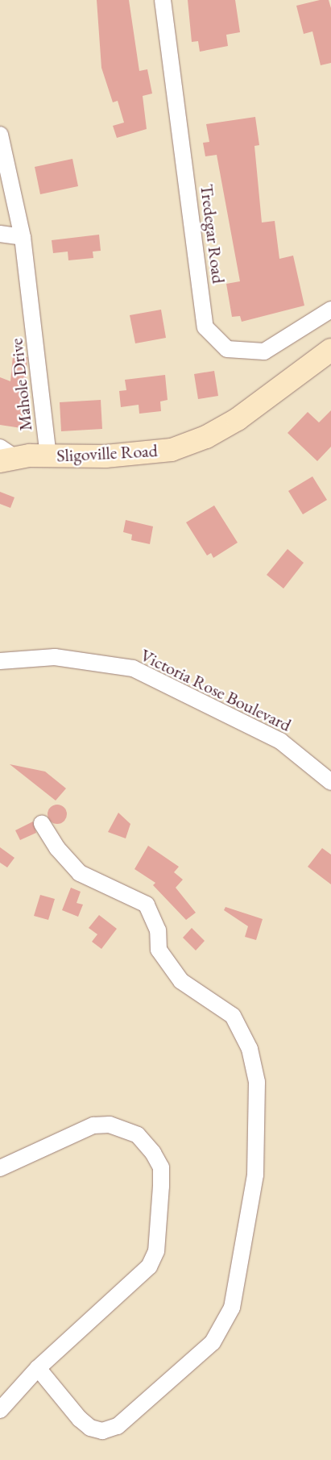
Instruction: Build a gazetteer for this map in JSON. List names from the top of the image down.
{
  "streets": {
    "street": [
      "Tredegar Road",
      "Mahole Drive",
      "Sligoville Road",
      "Victoria Rose Boulevard"
    ]
  },
  "crossings": [
    ["Mahole Drive", "Sligoville Road"]
  ]
}
